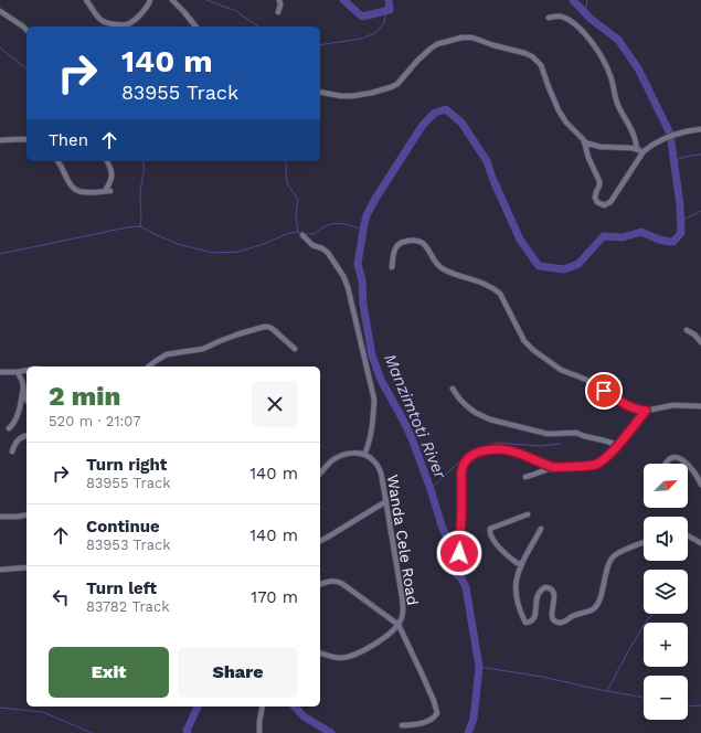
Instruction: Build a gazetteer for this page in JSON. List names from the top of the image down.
{
  "streets": {
    "street": ["Wanda Cele Road"]
  },
  "water": ["Manzimtoti River"],
  "north": "top right",
  "page": {
    "turn": ["140 m", "83955 Track"],
    "then": "Then",
    "heading": ["2 min", "520 m · 21:07"],
    "list": [
      {
        "name": "Turn right",
        "note": "83955 Track",
        "value": "140 m"
      },
      {
        "name": "Continue",
        "note": "83953 Track",
        "value": "140 m"
      },
      {
        "name": "Turn left",
        "note": "83782 Track",
        "value": "170 m"
      }
    ],
    "map_buttons": ["+", "−"],
    "buttons": ["Exit", "Share"]
  }
}
